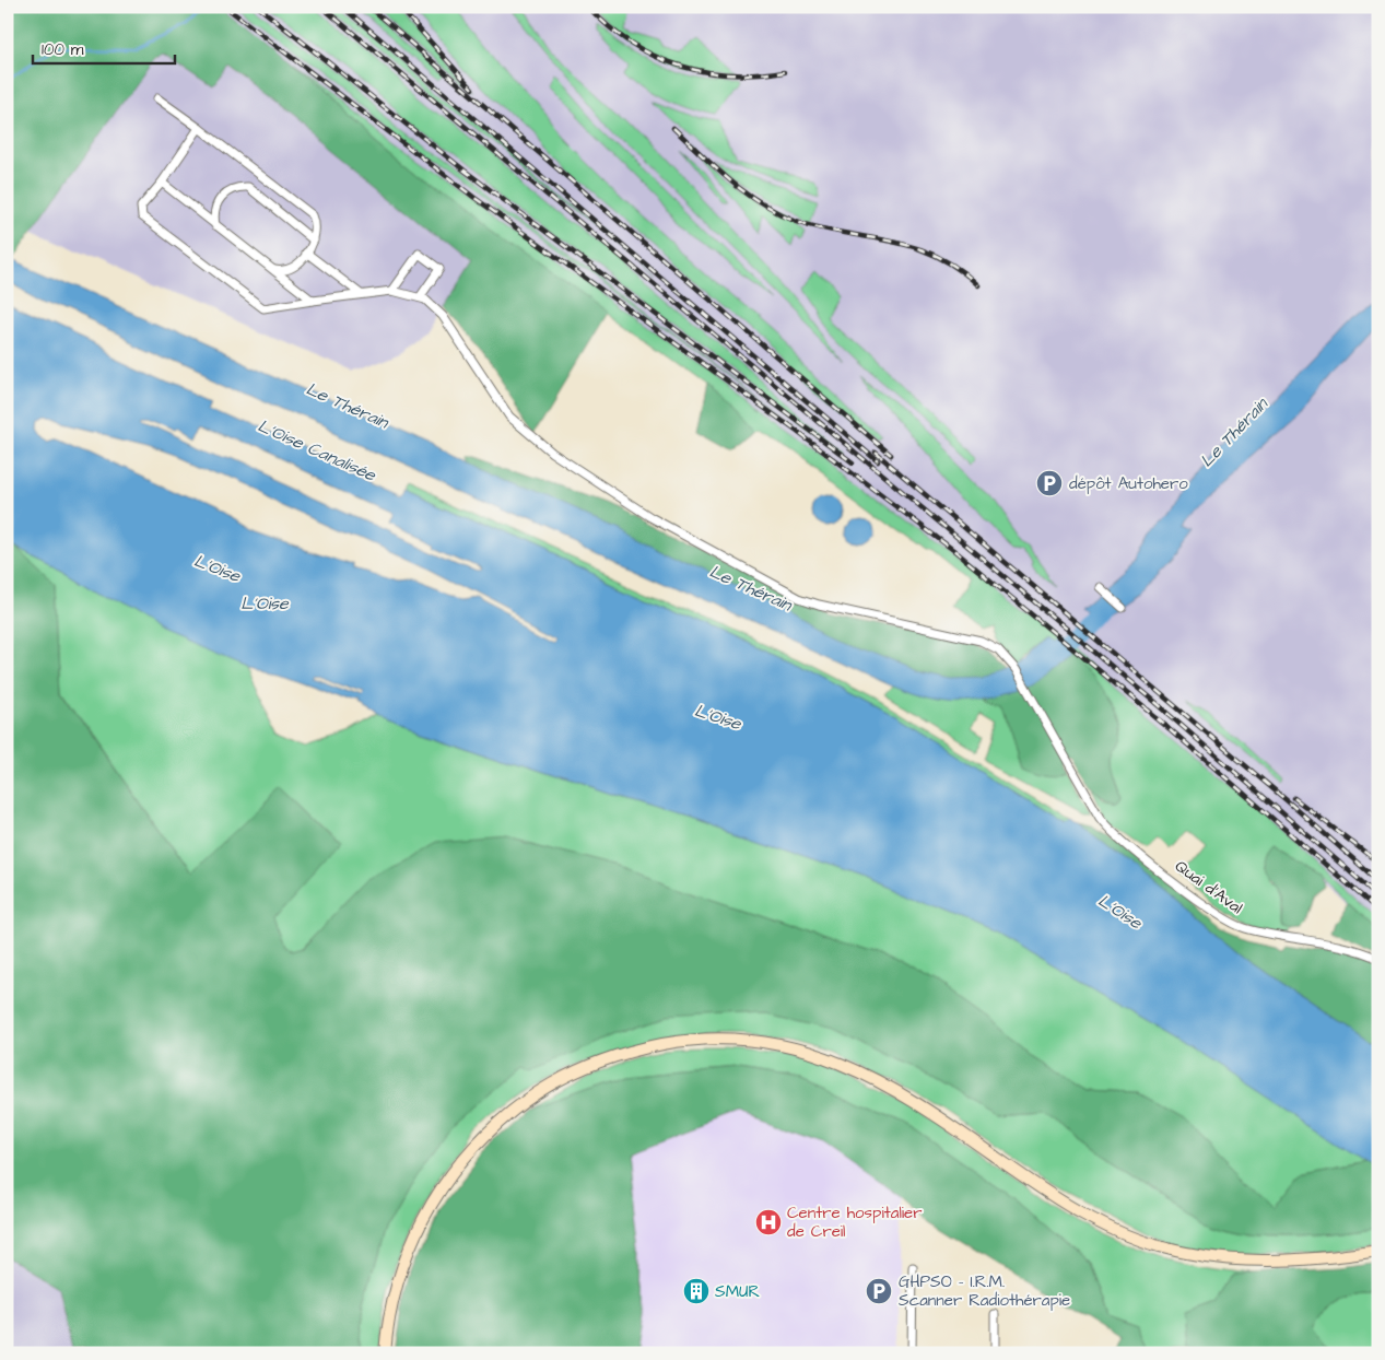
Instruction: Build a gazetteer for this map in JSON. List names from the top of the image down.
{
  "streets": {
    "street": ["Quai d'Aval"]
  },
  "water": [
    "Le Thérain",
    "L'Oise Canalisée",
    "L'Oise",
    "L’Oise"
  ],
  "places": {
    "parking": ["dépôt Autohero", "GHPSO - I.R.M. Scanner Radiothérapie"],
    "hospital": ["Centre hospitalier de Creil"],
    "building": ["SMUR"]
  },
  "scale_bar": "100 m"
}
